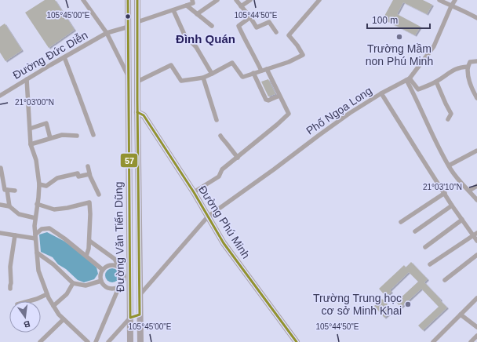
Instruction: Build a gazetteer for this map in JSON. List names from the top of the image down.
{
  "streets": {
    "main road": ["Đường Phú Minh", "Đường Văn Tiến Dũng"],
    "street": ["Đường Đức Diễn", "Phố Ngọa Long"]
  },
  "crossings": [
    ["Đường Đức Diễn", "Đường Văn Tiến Dũng"],
    ["Phố Ngọa Long", "Đường Phú Minh"],
    ["Phố Ngọa Long", "Đường Văn Tiến Dũng"],
    ["Đường Phú Minh", "Đường Văn Tiến Dũng"]
  ],
  "districts": ["Đình Quán"],
  "places": ["Trường Mầm non Phú Minh", "Trường Trung học cơ sở Minh Khai"],
  "lines": ["transit line 57"],
  "scale_bar": "100 m",
  "north": "bottom",
  "coordinates": [
    "105°45'00\"E",
    "105°44'50\"E",
    "21°03'00\"N",
    "21°03'10\"N"
  ]
}
